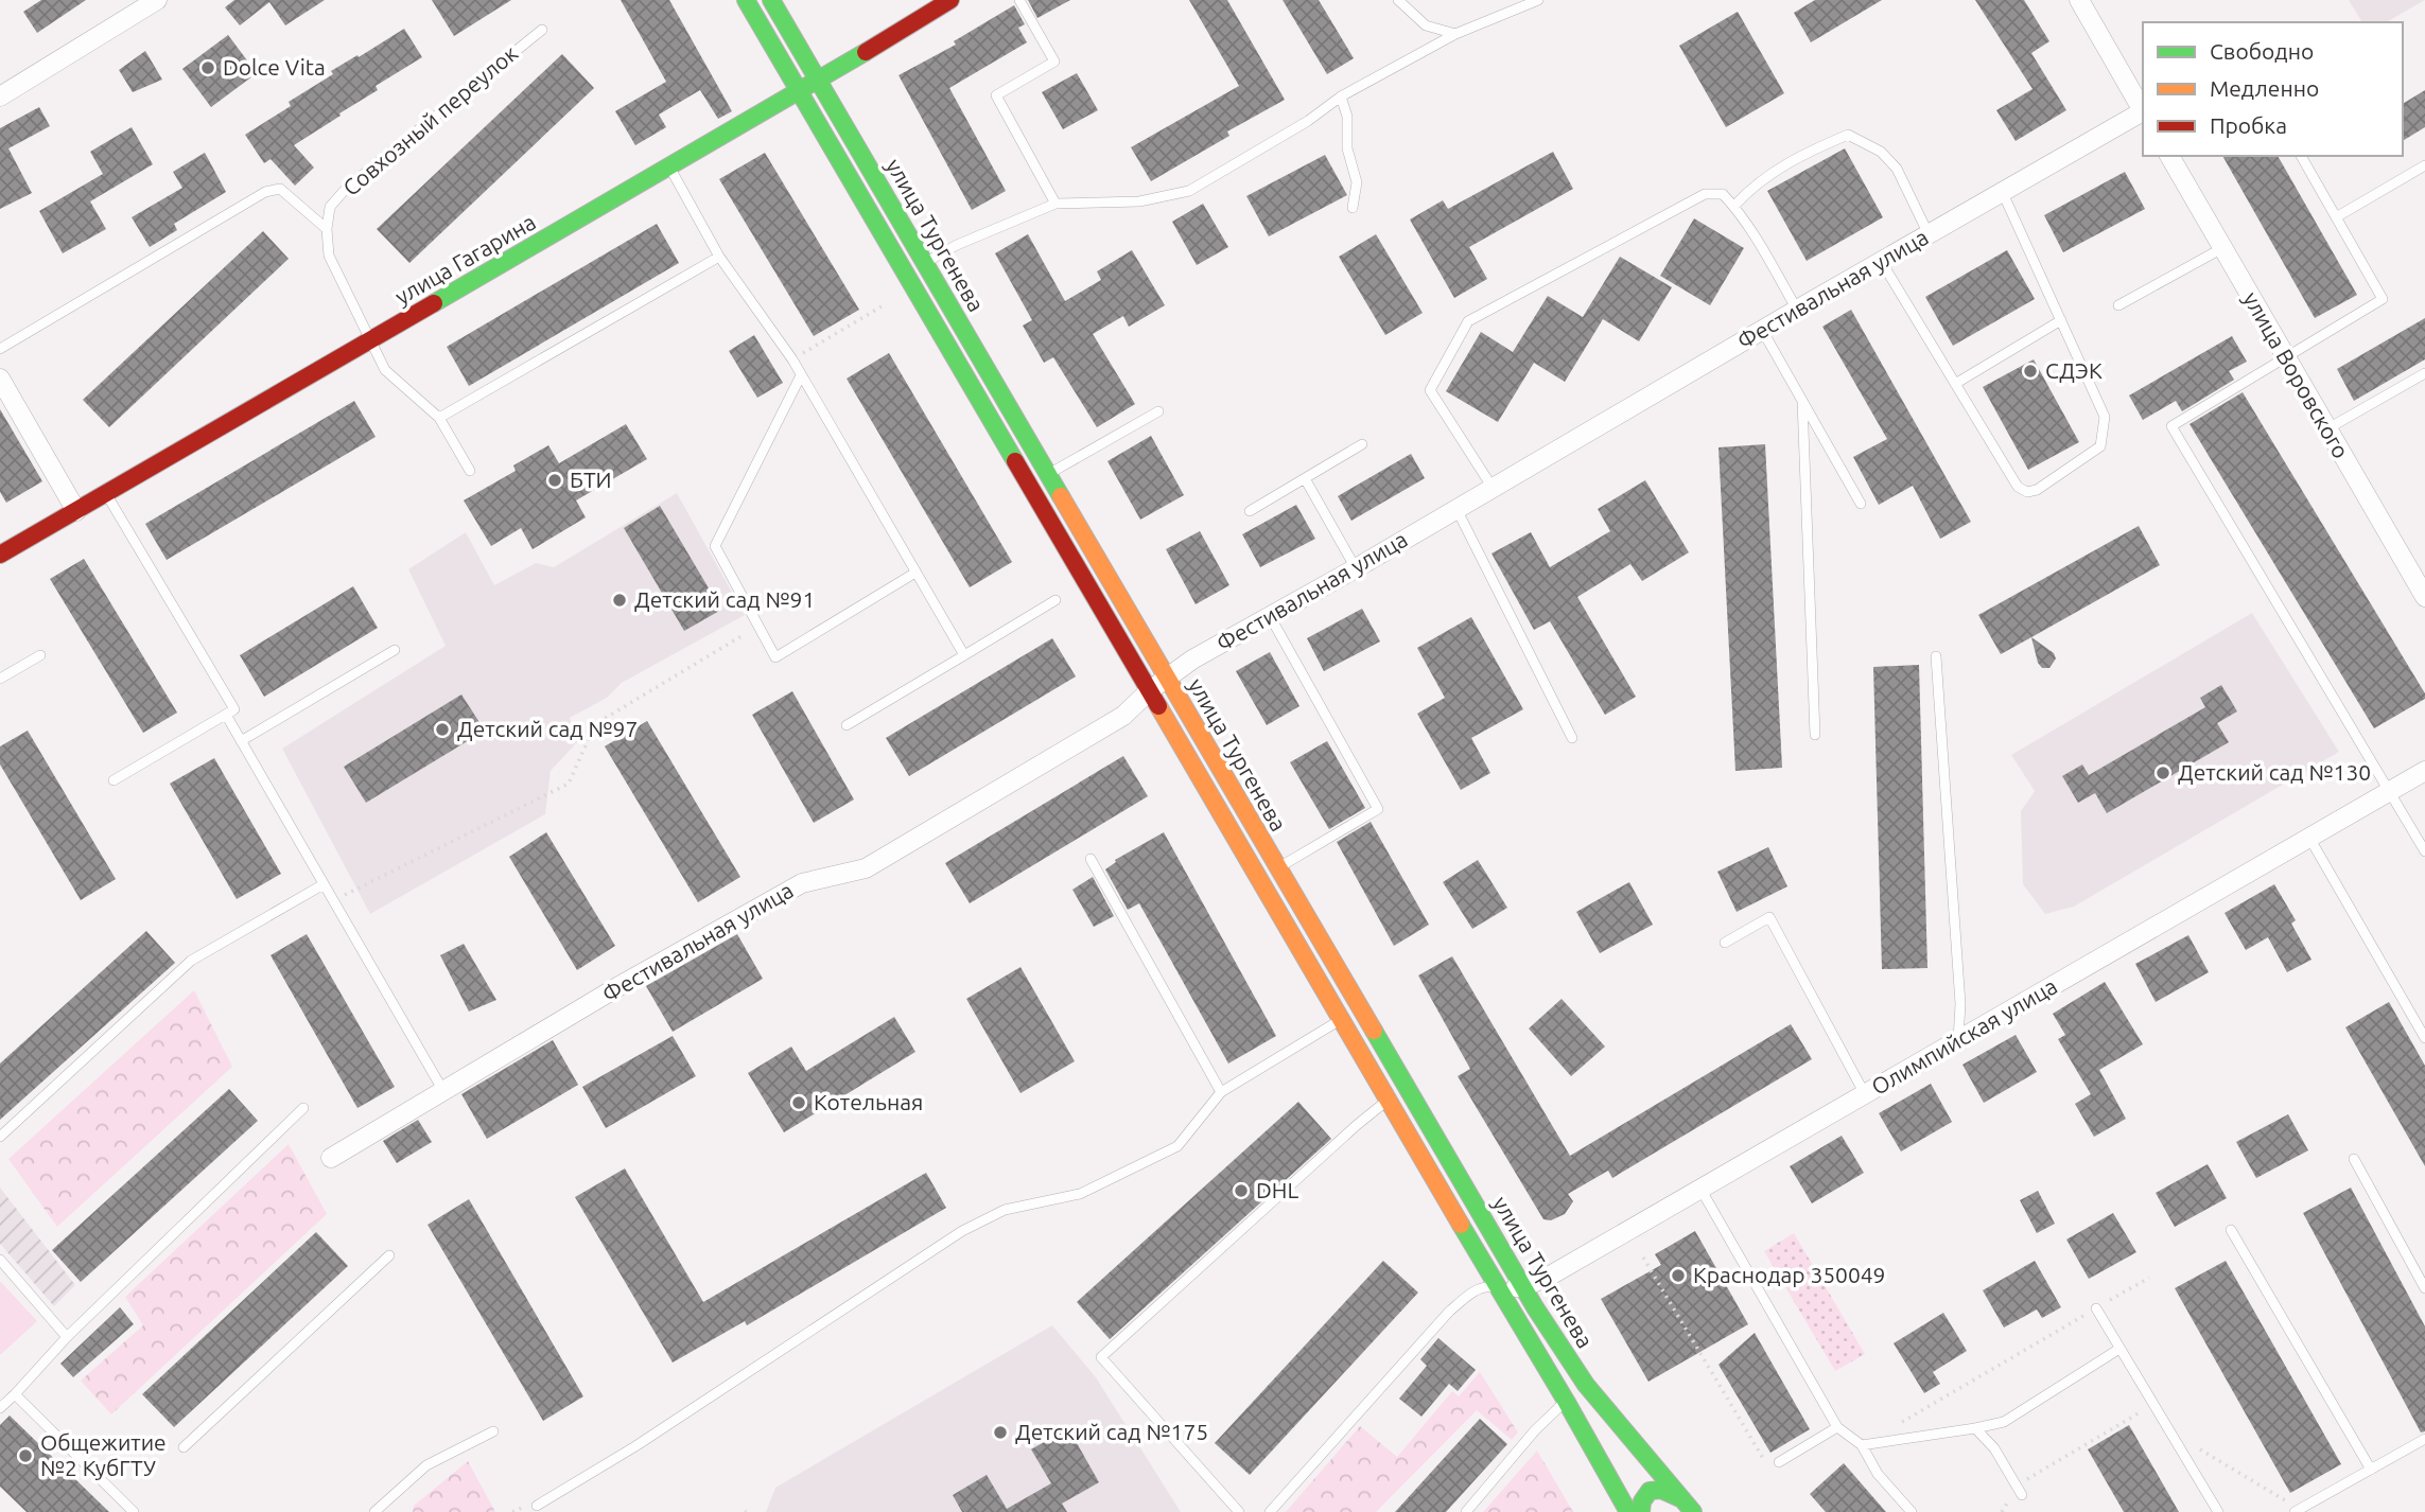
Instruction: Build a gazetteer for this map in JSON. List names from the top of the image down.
{
  "streets": {
    "main road": ["улица Тургенева", "улица Гагарина"],
    "street": ["Фестивальная улица", "улица Воровского", "Олимпийская улица"],
    "lane": ["Совхозный переулок"]
  },
  "crossings": [
    ["улица Тургенева", "улица Гагарина"],
    ["улица Тургенева", "Фестивальная улица"],
    ["улица Тургенева", "Олимпийская улица"]
  ],
  "places": [
    "Dolce Vita",
    "СДЭК",
    "БТИ",
    "Детский сад №91",
    "Детский сад №97",
    "Детский сад №130",
    "Котельная",
    "DHL",
    "Краснодар 350049",
    "Детский сад №175",
    "Общежитие №2 КубГТУ"
  ],
  "legend": ["Свободно", "Медленно", "Пробка"]
}
